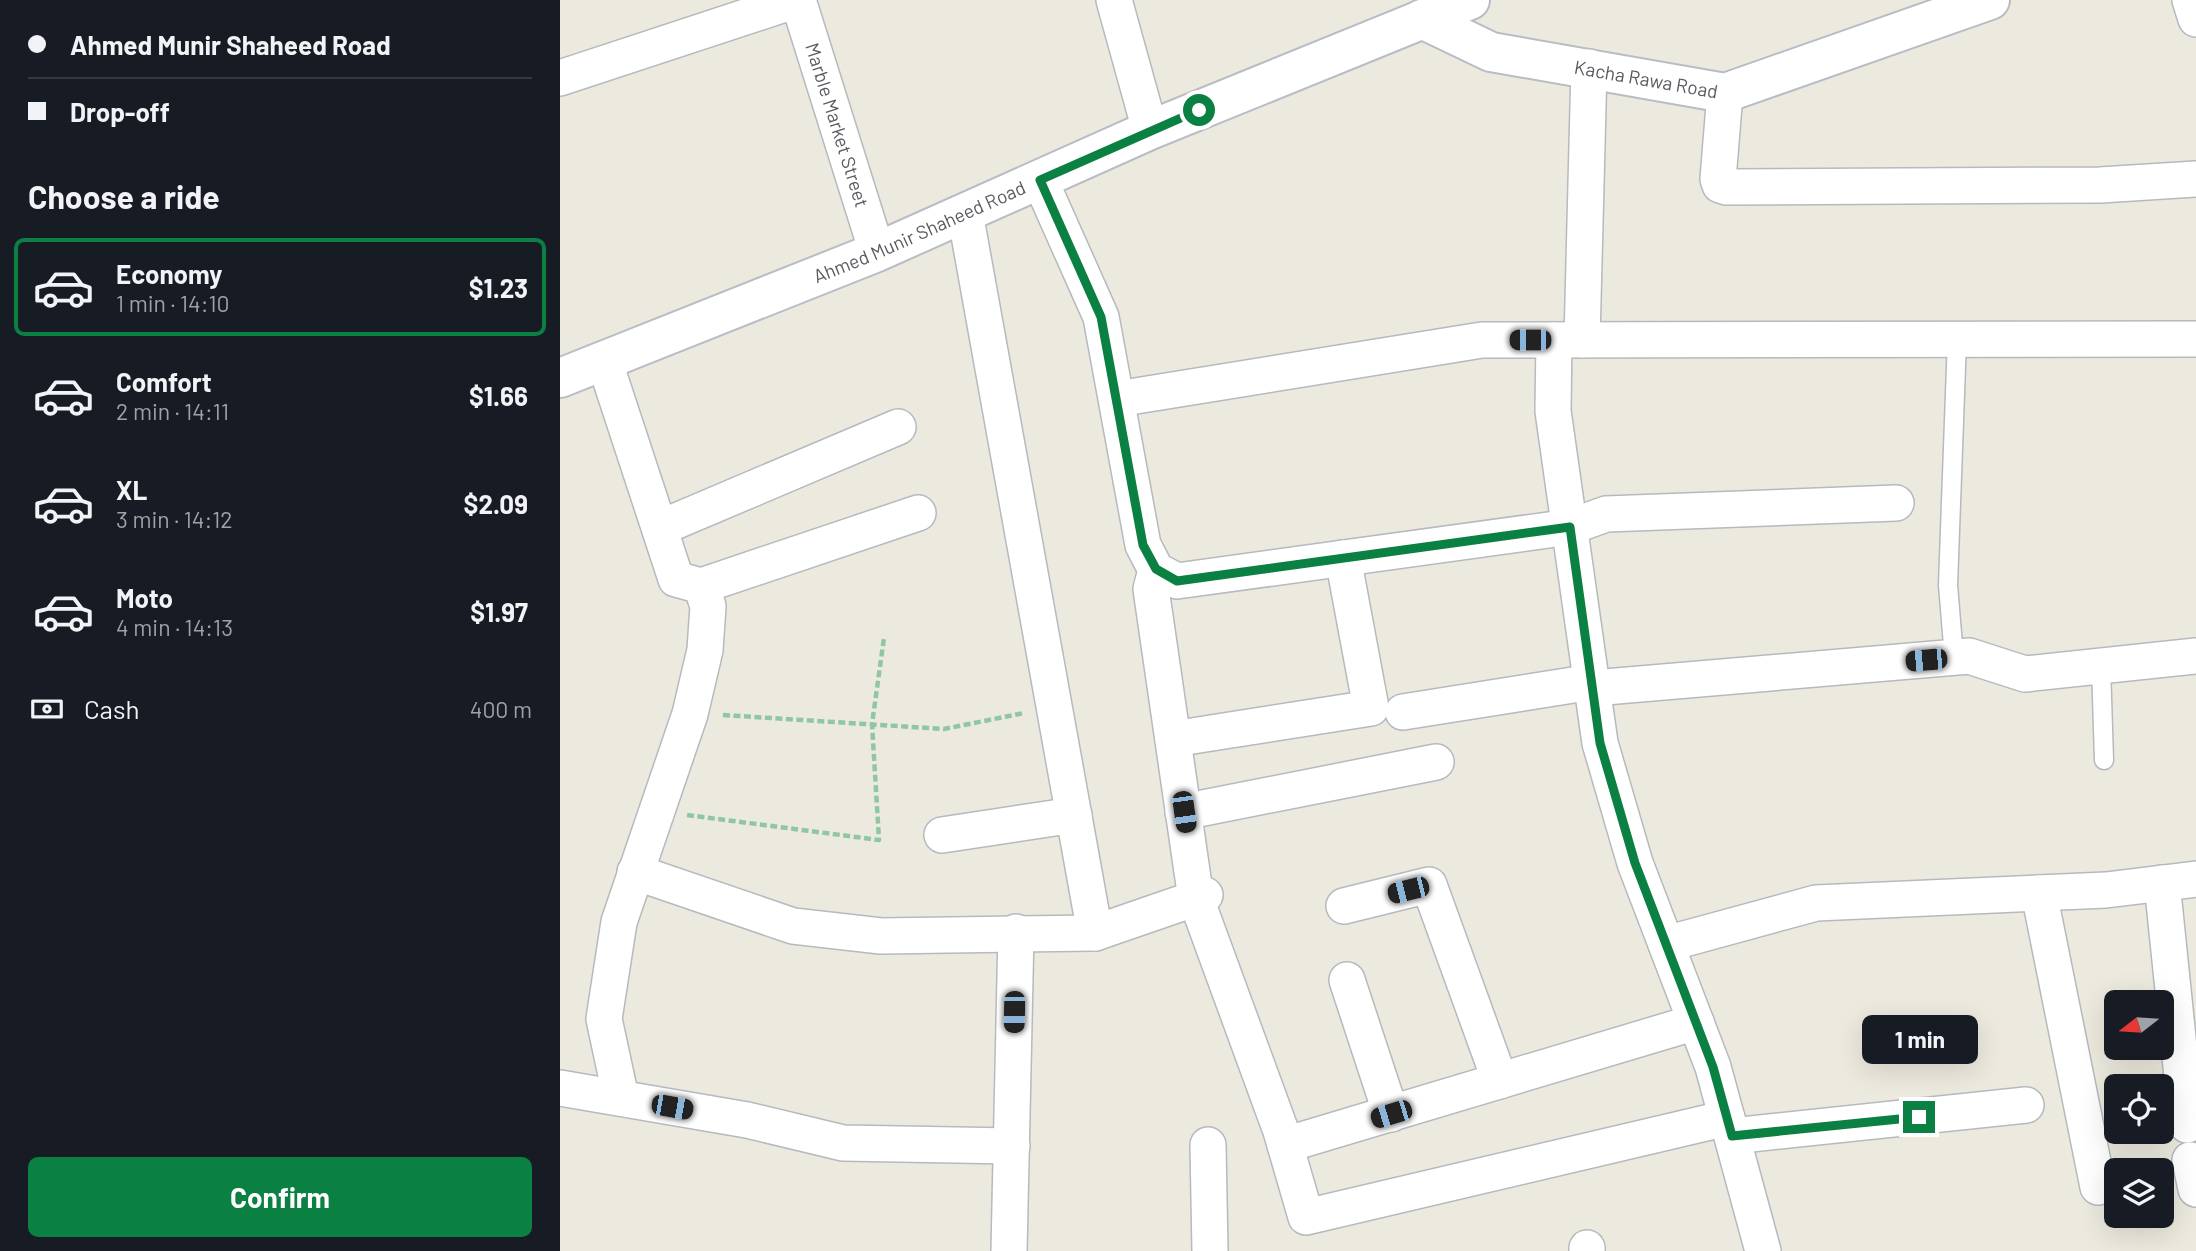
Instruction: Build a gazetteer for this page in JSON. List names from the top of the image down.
{
  "streets": {
    "street": ["Kacha Rawa Road", "Marble Market Street", "Ahmed Munir Shaheed Road"]
  },
  "crossings": [
    ["Kacha Rawa Road", "Ahmed Munir Shaheed Road"],
    ["Marble Market Street", "Ahmed Munir Shaheed Road"]
  ],
  "north": "left",
  "page": {
    "banner": ["Ahmed Munir Shaheed Road", "Drop-off"],
    "heading": "Choose a ride",
    "list": [
      {
        "name": "Economy",
        "note": "1 min · 14:10",
        "value": "$1.23"
      },
      {
        "name": "Comfort",
        "note": "2 min · 14:11",
        "value": "$1.66"
      },
      {
        "name": "XL",
        "note": "3 min · 14:12",
        "value": "$2.09"
      },
      {
        "name": "Moto",
        "note": "4 min · 14:13",
        "value": "$1.97"
      }
    ],
    "pay": ["Cash", "400 m"],
    "bubble": "1 min",
    "buttons": "Confirm"
  }
}
